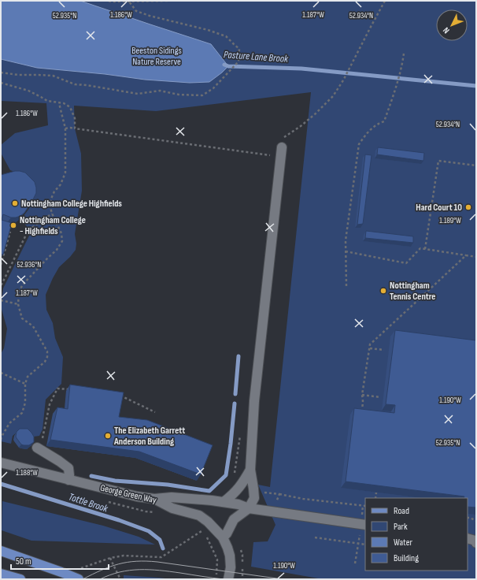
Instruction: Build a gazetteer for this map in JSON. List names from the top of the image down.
{
  "streets": {
    "street": ["George Green Way"]
  },
  "water": ["Pasture Lane Brook", "Tottle Brook"],
  "parks": ["Beeston Sidings Nature Reserve"],
  "places": [
    "Nottingham College Highfields",
    "Hard Court 10",
    "Nottingham College - Highfields",
    "Nottingham Tennis Centre",
    "The Elizabeth Garrett Anderson Building"
  ],
  "legend": [
    "Road",
    "Park",
    "Water",
    "Building"
  ],
  "scale_bar": "50 m",
  "north": "bottom left",
  "coordinates": [
    "1.186°W",
    "1.187°W",
    "52.935°N",
    "52.934°N",
    "1.189°W",
    "52.936°N",
    "1.190°W",
    "1.188°W"
  ]
}
